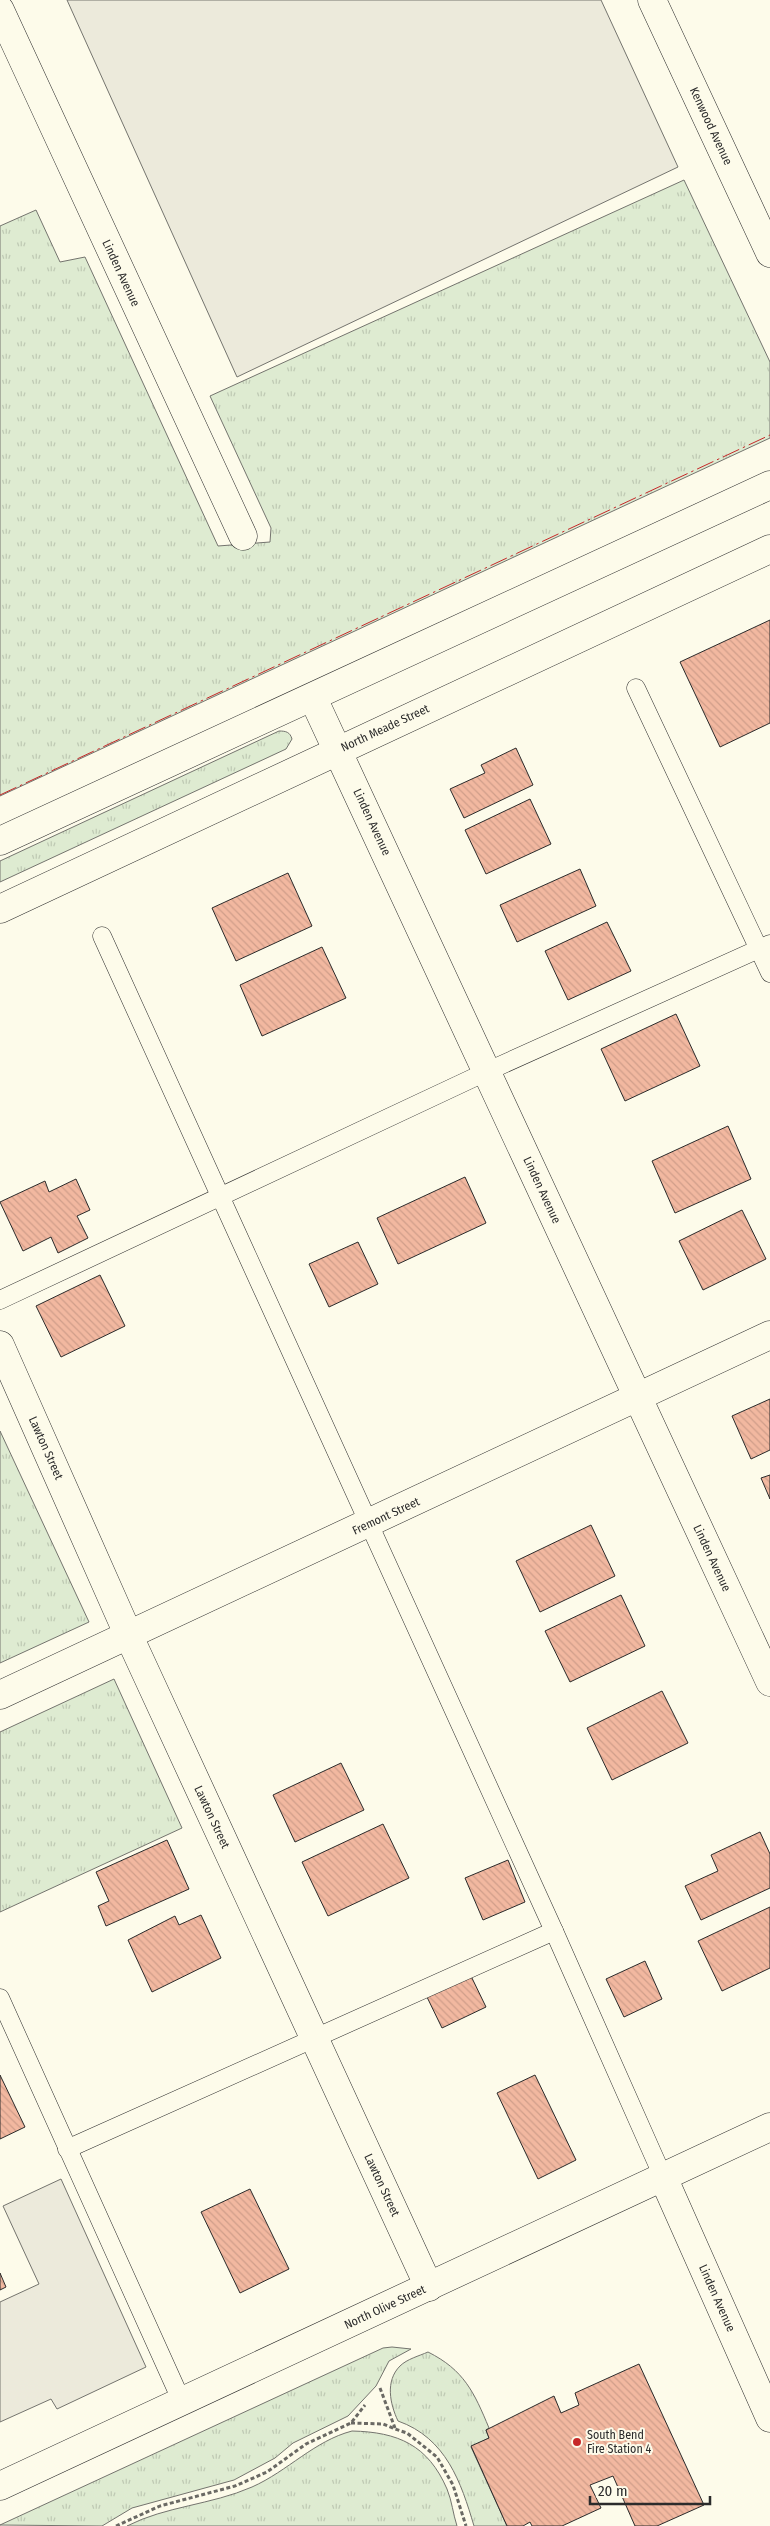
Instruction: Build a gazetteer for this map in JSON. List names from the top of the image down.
{
  "streets": {
    "street": [
      "Kenwood Avenue",
      "Linden Avenue",
      "North Meade Street",
      "Lawton Street",
      "Fremont Street",
      "North Olive Street"
    ]
  },
  "crossings": [
    ["Linden Avenue", "North Meade Street"],
    ["Linden Avenue", "Fremont Street"],
    ["Linden Avenue", "North Olive Street"],
    ["Lawton Street", "Fremont Street"],
    ["Lawton Street", "North Olive Street"]
  ],
  "places": ["South Bend Fire Station 4"],
  "scale_bar": "20 m"
}
